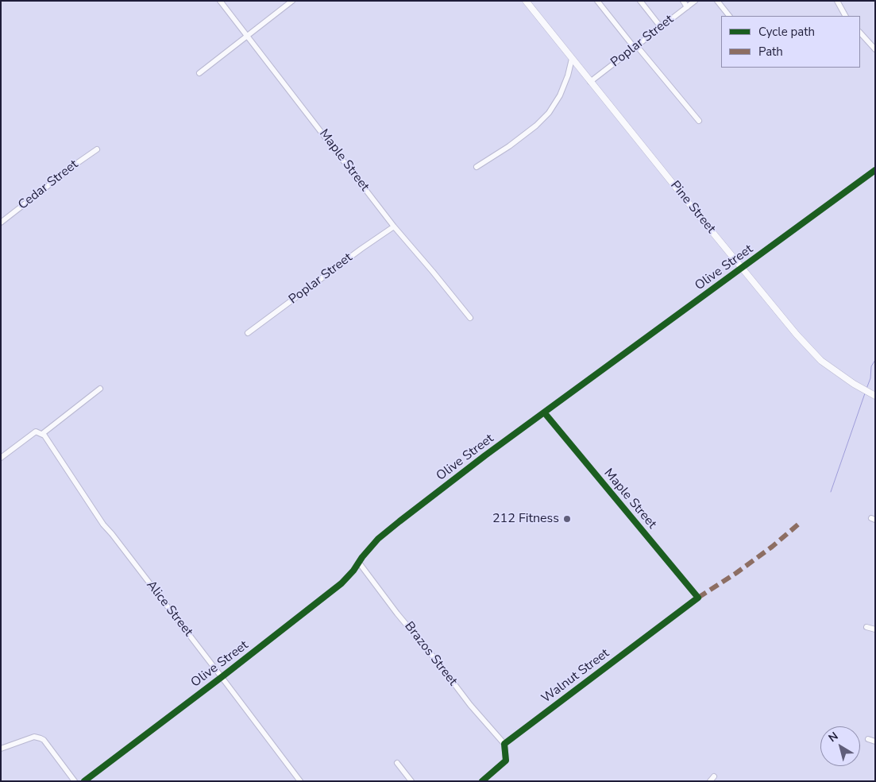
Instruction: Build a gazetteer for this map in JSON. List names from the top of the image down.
{
  "streets": {
    "main road": ["Pine Street"],
    "street": [
      "Poplar Street",
      "Maple Street",
      "Cedar Street",
      "Olive Street",
      "Alice Street",
      "Brazos Street",
      "Walnut Street"
    ]
  },
  "crossings": [
    ["Poplar Street", "Maple Street"],
    ["Poplar Street", "Pine Street"],
    ["Maple Street", "Olive Street"],
    ["Maple Street", "Walnut Street"],
    ["Pine Street", "Olive Street"],
    ["Olive Street", "Alice Street"],
    ["Olive Street", "Brazos Street"],
    ["Brazos Street", "Walnut Street"]
  ],
  "places": ["212 Fitness"],
  "legend": ["Cycle path", "Path"],
  "north": "top left"
}
